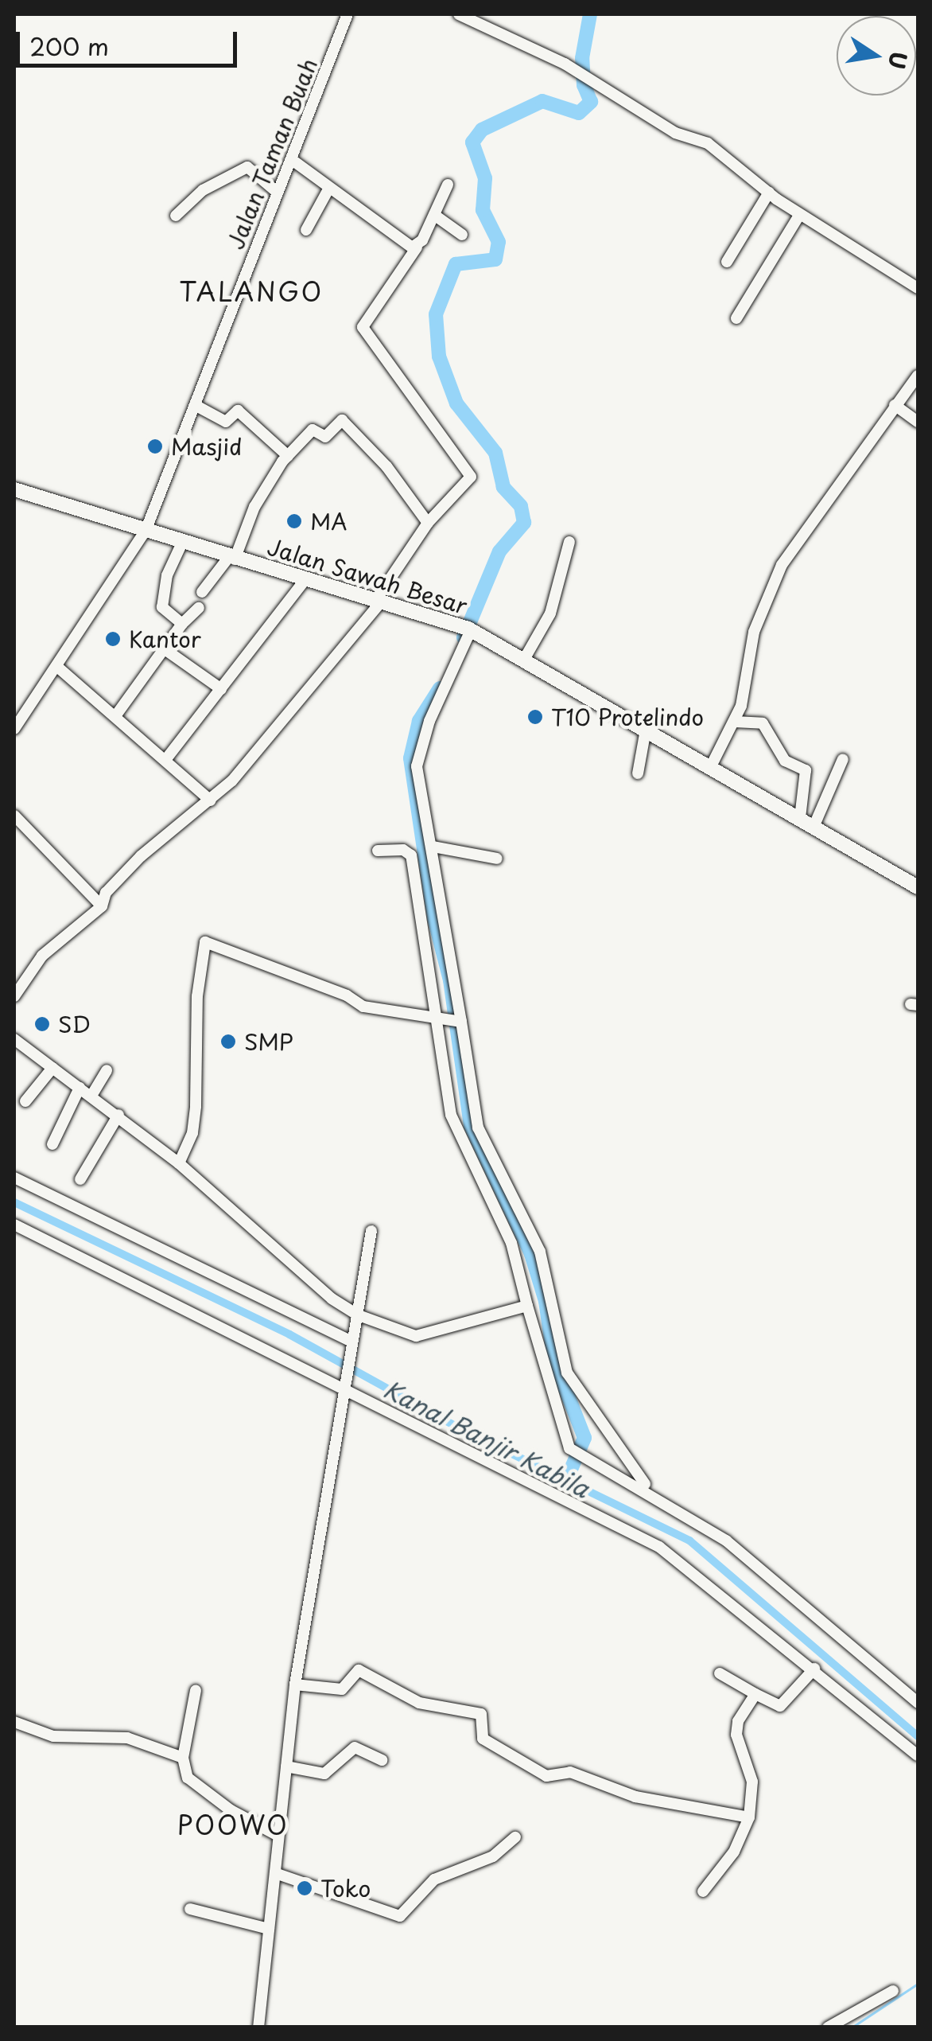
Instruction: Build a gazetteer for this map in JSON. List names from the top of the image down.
{
  "streets": {
    "main road": ["Jalan Sawah Besar"],
    "street": ["Jalan Taman Buah"]
  },
  "crossings": [
    ["Jalan Taman Buah", "Jalan Sawah Besar"]
  ],
  "districts": ["TALANGO", "POOWO"],
  "water": ["Kanal Banjir Kabila"],
  "places": [
    "Masjid",
    "MA",
    "Kantor",
    "T10 Protelindo",
    "SD",
    "SMP",
    "Toko"
  ],
  "scale_bar": "200 m",
  "north": "right"
}
